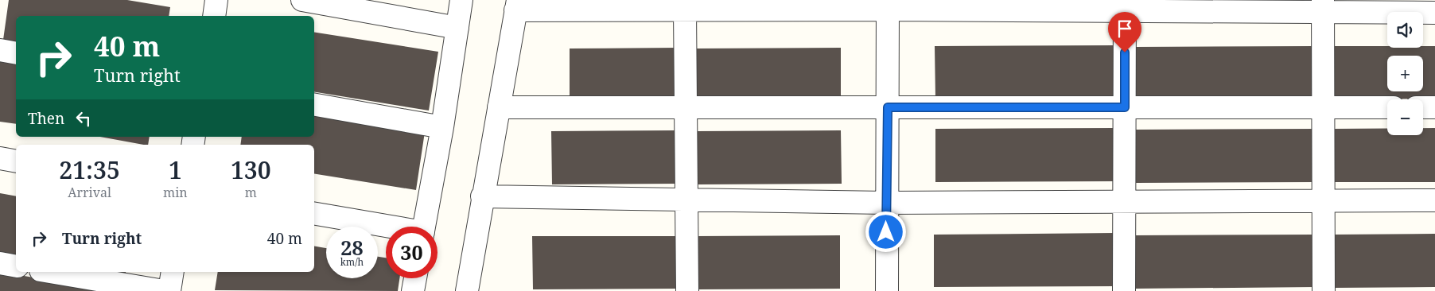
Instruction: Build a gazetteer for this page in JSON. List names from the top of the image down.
{
  "page": {
    "map_buttons": ["+", "−"],
    "turn": ["40 m", "Turn right"],
    "then": "Then",
    "eta": [
      "21:35",
      "Arrival",
      "1",
      "min",
      "130",
      "m"
    ],
    "list": [
      {
        "name": "Turn right",
        "value": "40 m"
      }
    ],
    "speed": "28 km/h",
    "limit": "30"
  }
}
